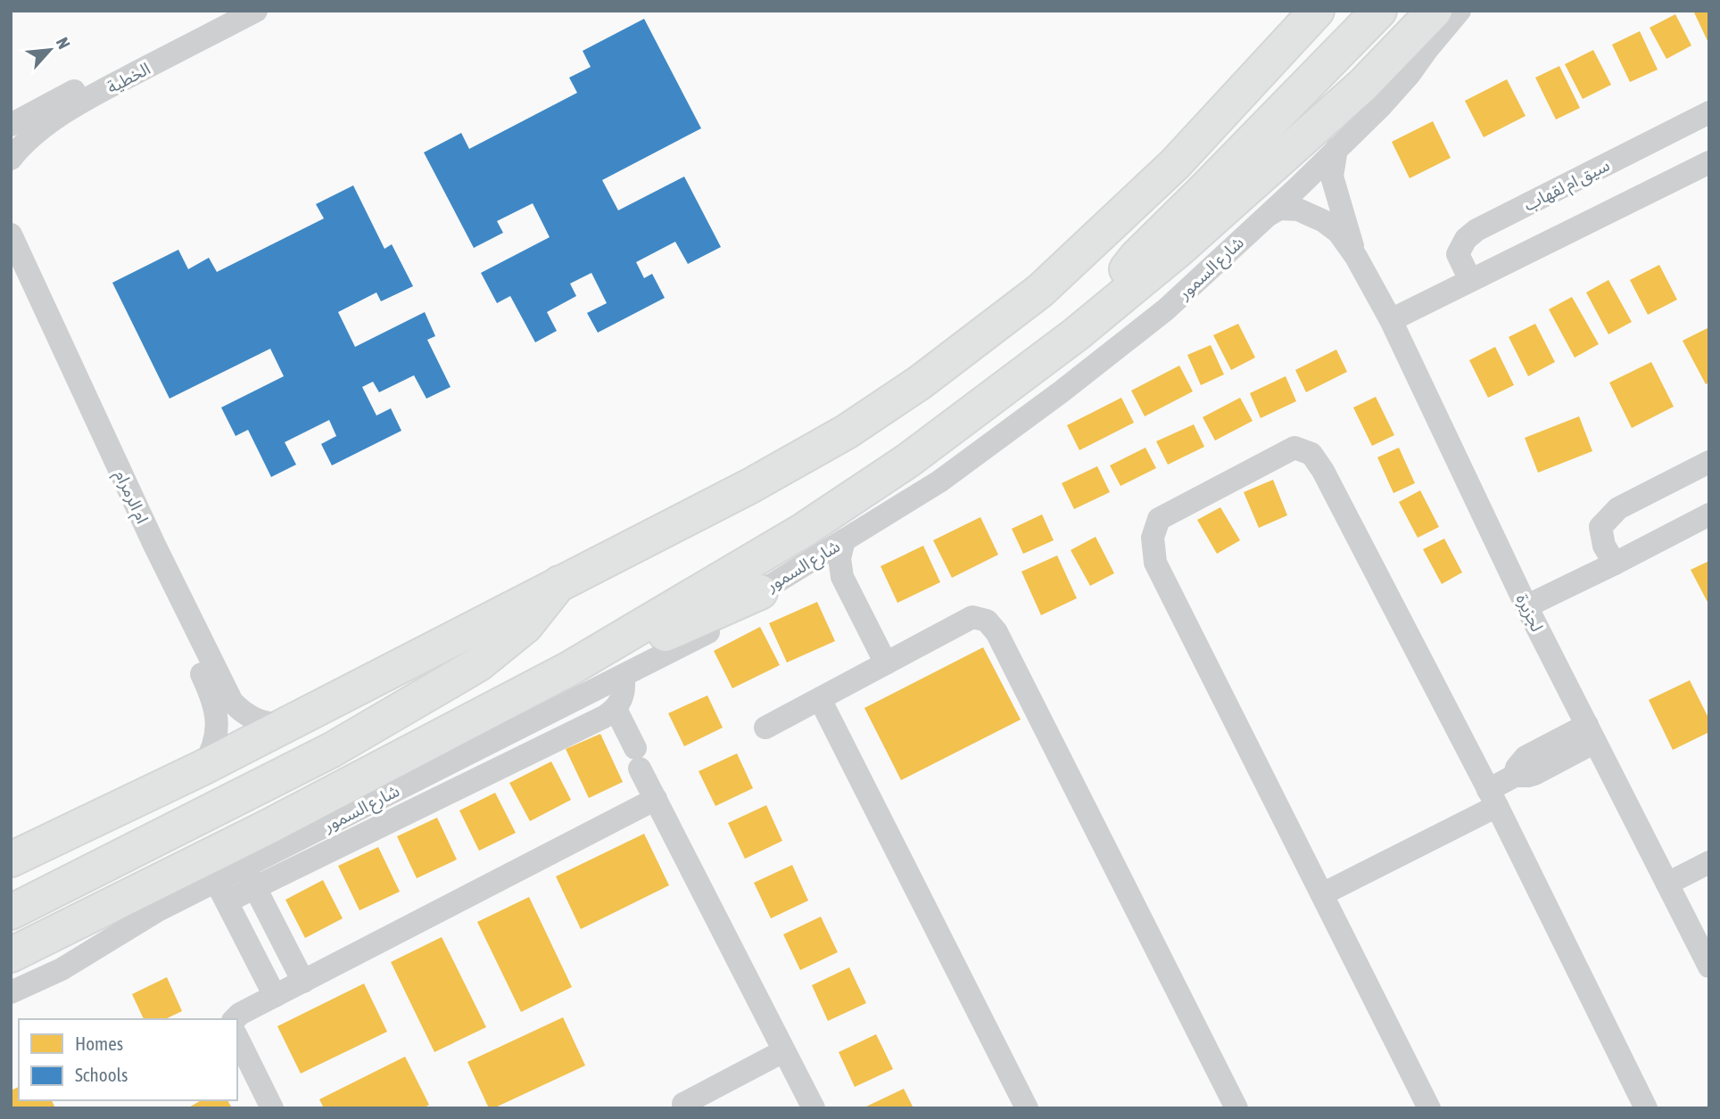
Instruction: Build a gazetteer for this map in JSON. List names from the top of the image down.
{
  "streets": {
    "main road": ["شارع السمور"],
    "street": [
      "الخطية",
      "سيق ام لقهاب",
      "ام الرمرام",
      "لجزيرة"
    ]
  },
  "crossings": [
    ["شارع السمور", "لجزيرة"]
  ],
  "legend": ["Homes", "Schools"],
  "north": "top right"
}
